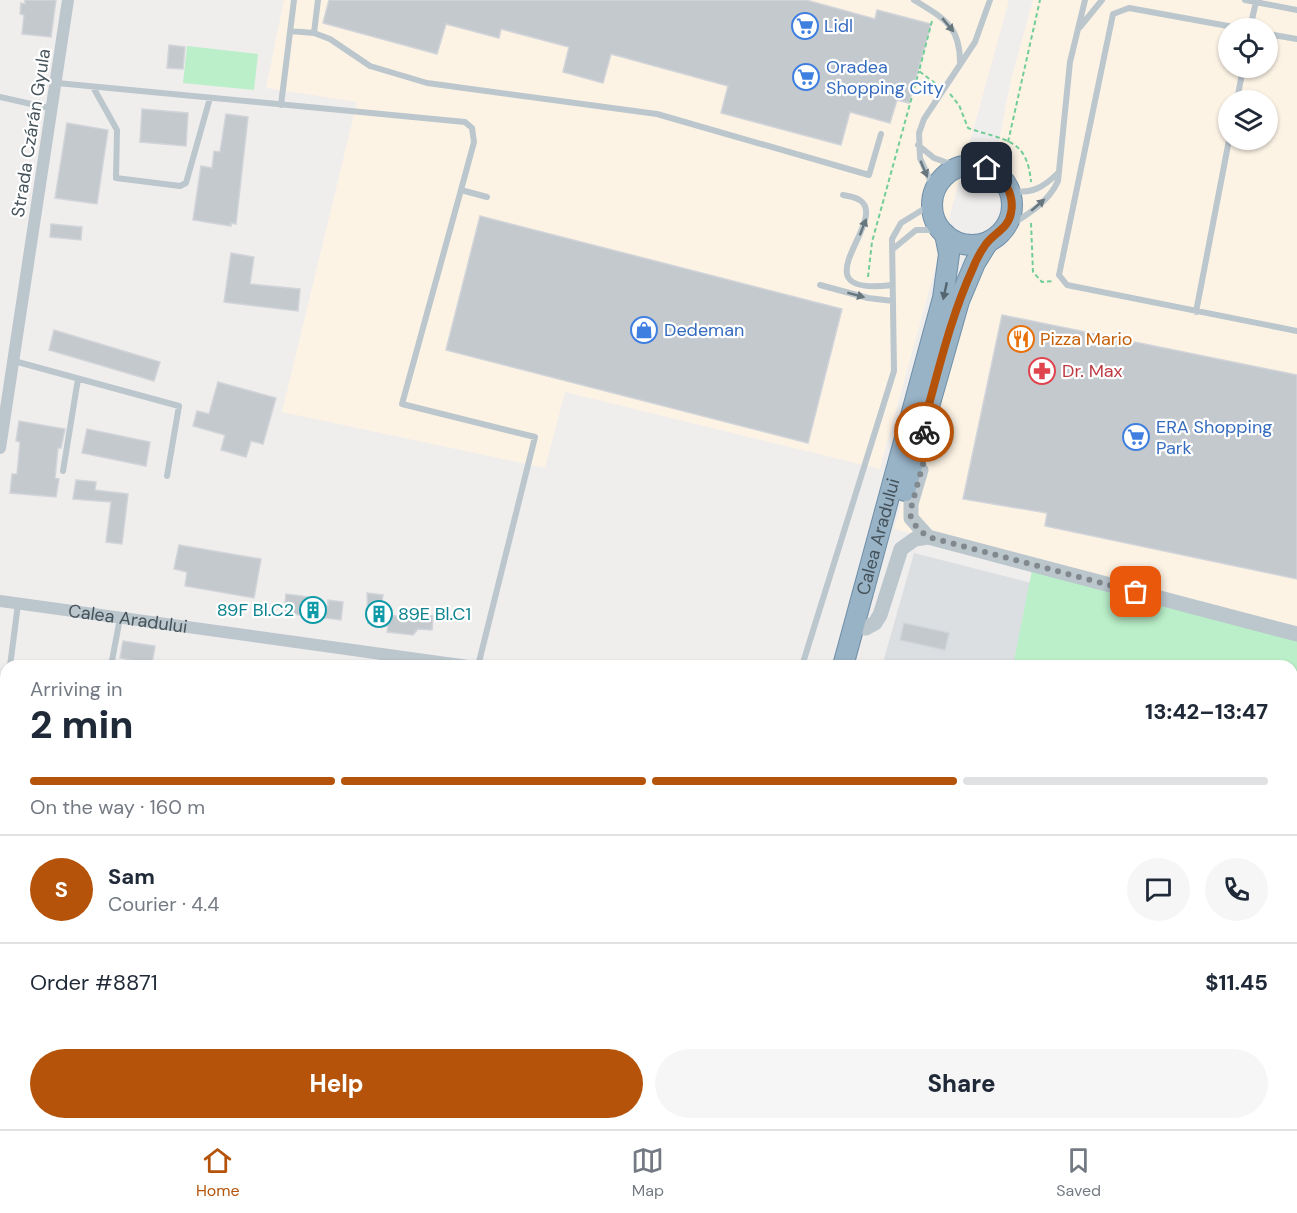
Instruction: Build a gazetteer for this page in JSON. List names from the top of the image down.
{
  "streets": {
    "highway": ["Calea Aradului"],
    "street": ["Strada Czárán Gyula"]
  },
  "places": {
    "supermarket": ["Lidl", "Oradea Shopping City", "ERA Shopping Park"],
    "shop": ["Dedeman"],
    "restaurant": ["Pizza Mario"],
    "pharmacy": ["Dr. Max"],
    "building": ["89F Bl.C2", "89E Bl.C1"]
  },
  "page": {
    "heading": ["2 min", "Arriving in", "13:42–13:47"],
    "panel": [
      "Sam",
      "Courier · 4.4",
      "Order #8871",
      "$11.45"
    ],
    "bar": "On the way · 160 m",
    "round": "S",
    "buttons": ["Help", "Share"],
    "tabs": ["Home", "Map", "Saved"]
  }
}
